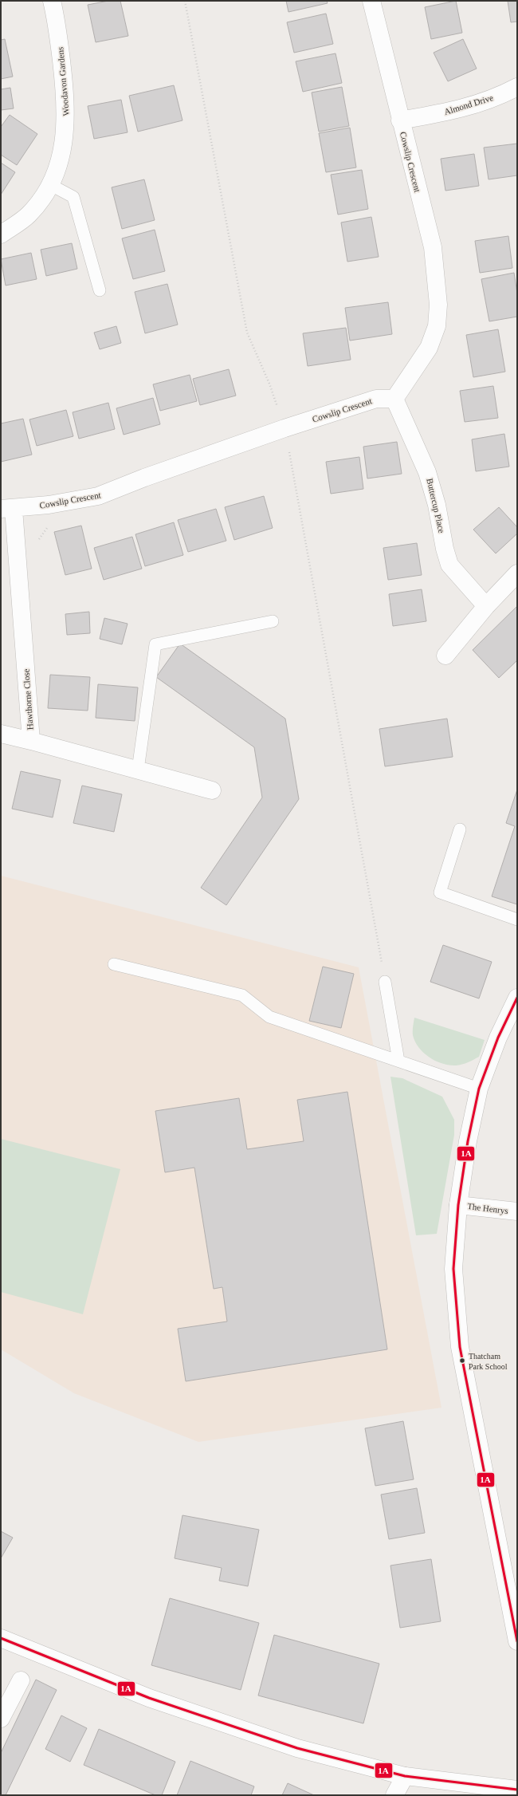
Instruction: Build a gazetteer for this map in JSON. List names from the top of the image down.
{
  "streets": {
    "street": [
      "Woodavon Gardens",
      "Almond Drive",
      "Cowslip Crescent",
      "Buttercup Place",
      "Hawthorne Close",
      "The Henrys"
    ]
  },
  "crossings": [
    ["Almond Drive", "Cowslip Crescent"],
    ["Cowslip Crescent", "Buttercup Place"],
    ["Cowslip Crescent", "Hawthorne Close"]
  ],
  "places": ["Thatcham Park School"],
  "lines": ["transit line 1A"]
}
